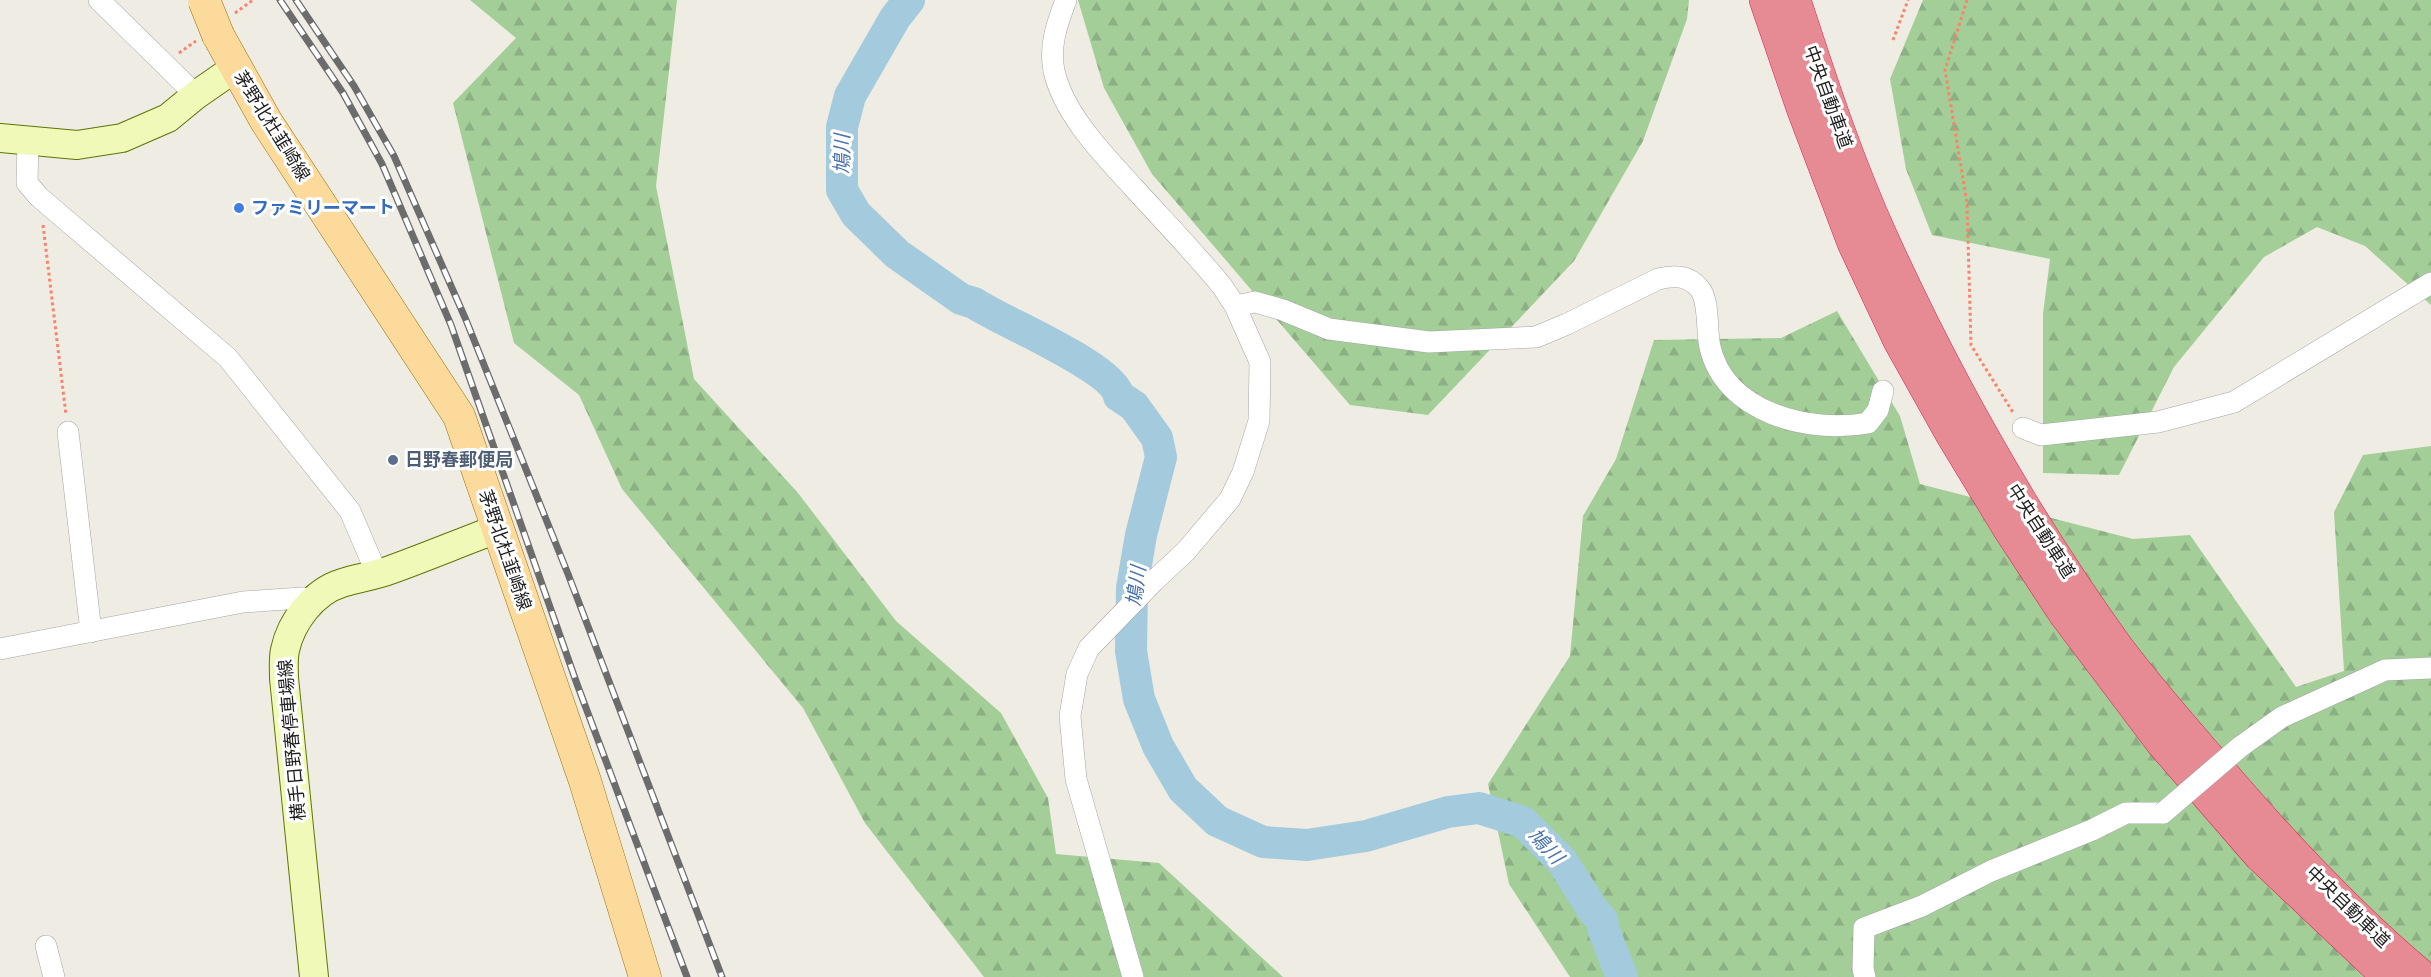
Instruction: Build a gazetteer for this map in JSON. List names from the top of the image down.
{
  "streets": {
    "highway": ["中央自動車道"],
    "main road": ["茅野北杜韮崎線", "横手日野春停車場線"]
  },
  "crossings": [
    ["茅野北杜韮崎線", "横手日野春停車場線"]
  ],
  "water": ["鳩川"],
  "places": ["ファミリーマート", "日野春郵便局"]
}
